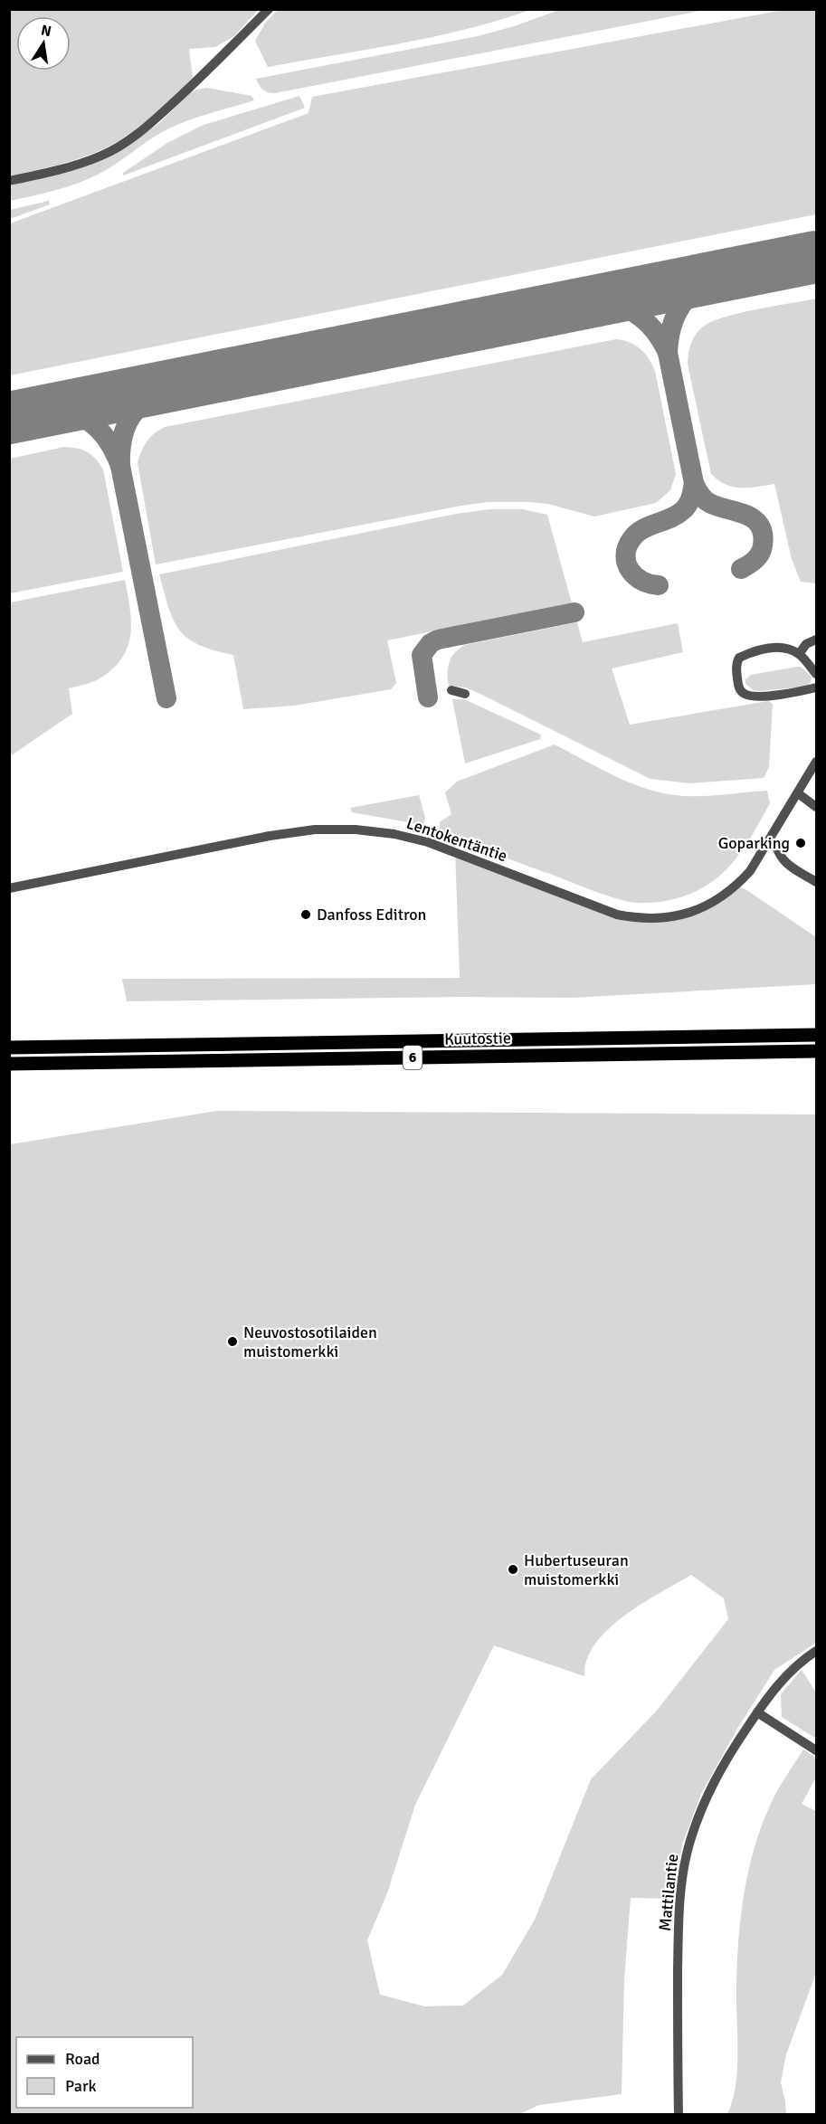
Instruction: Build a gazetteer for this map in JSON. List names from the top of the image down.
{
  "streets": {
    "highway": ["Kuutostie", "6"],
    "street": ["Lentokentäntie", "Mattilantie"]
  },
  "places": [
    "Goparking",
    "Danfoss Editron",
    "Neuvostosotilaiden muistomerkki",
    "Hubertuseuran muistomerkki"
  ],
  "legend": ["Road", "Park"],
  "north": "top"
}
